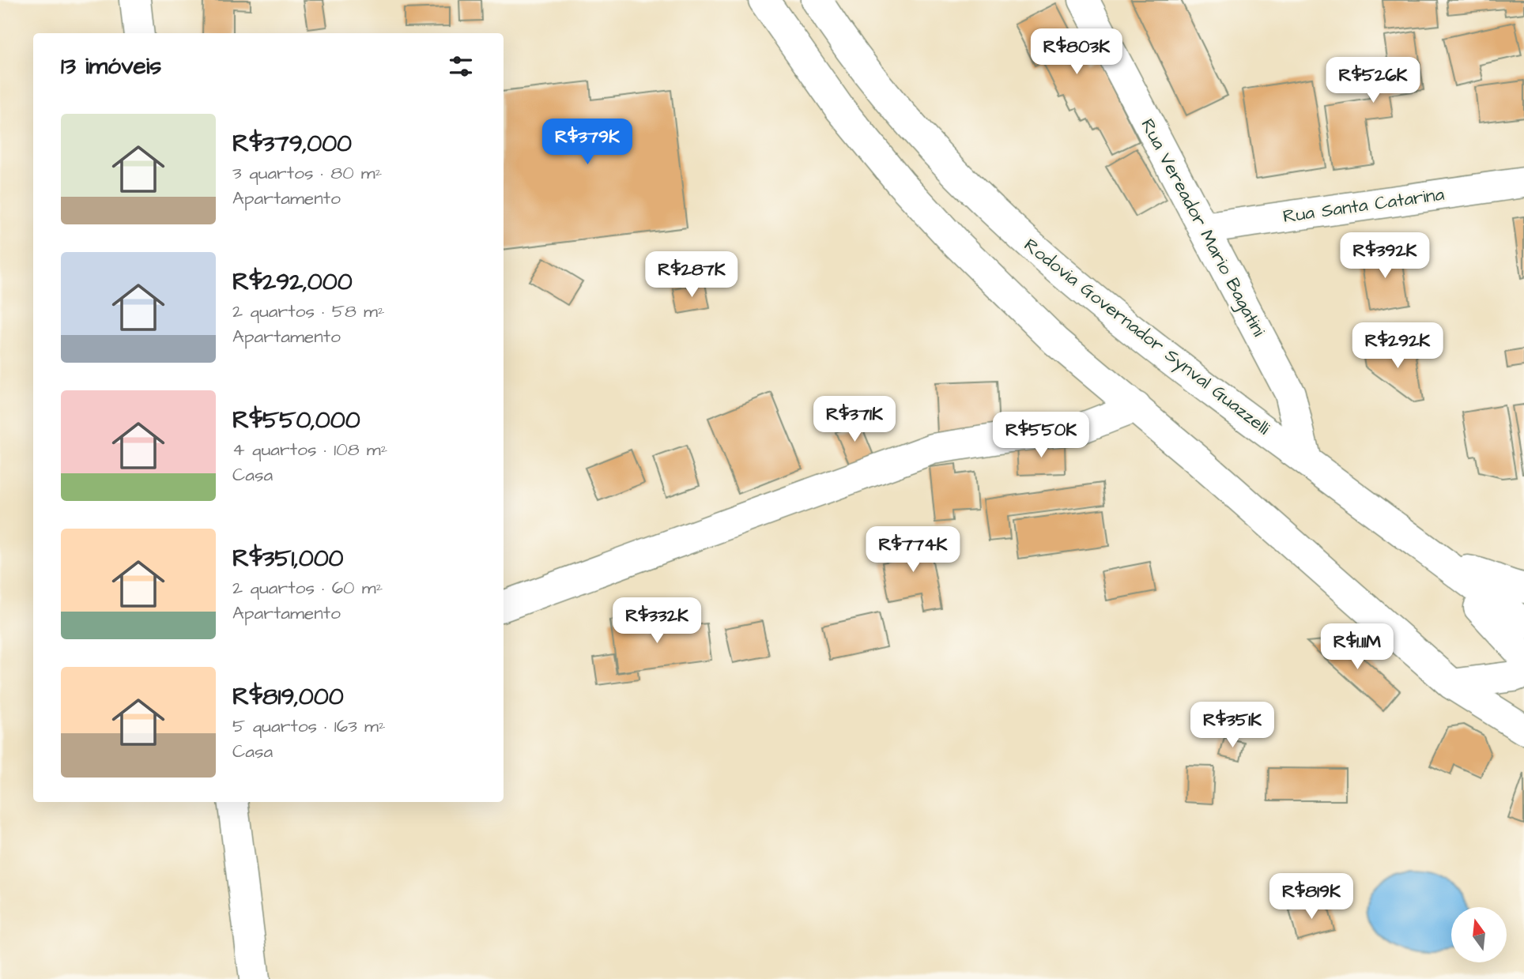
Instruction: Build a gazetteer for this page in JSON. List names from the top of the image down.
{
  "streets": {
    "street": ["Rua Santa Catarina", "Rua Vereador Mario Bagatini", "Rodovia Governador Synval Guazzelli"]
  },
  "crossings": [
    ["Rua Santa Catarina", "Rua Vereador Mario Bagatini"],
    ["Rua Vereador Mario Bagatini", "Rodovia Governador Synval Guazzelli"]
  ],
  "north": "top",
  "page": {
    "price": [
      "R$803K",
      "R$526K",
      "R$379K",
      "R$392K",
      "R$287K",
      "R$292K",
      "R$371K",
      "R$550K",
      "R$774K",
      "R$332K",
      "R$1.11M",
      "R$351K",
      "R$819K"
    ],
    "heading": "13 imóveis",
    "list": [
      {
        "name": "R$379,000",
        "note": "3 quartos · 80 m² · Apartamento"
      },
      {
        "name": "R$292,000",
        "note": "2 quartos · 58 m² · Apartamento"
      },
      {
        "name": "R$550,000",
        "note": "4 quartos · 108 m² · Casa"
      },
      {
        "name": "R$351,000",
        "note": "2 quartos · 60 m² · Apartamento"
      },
      {
        "name": "R$819,000",
        "note": "5 quartos · 163 m² · Casa"
      }
    ]
  }
}
